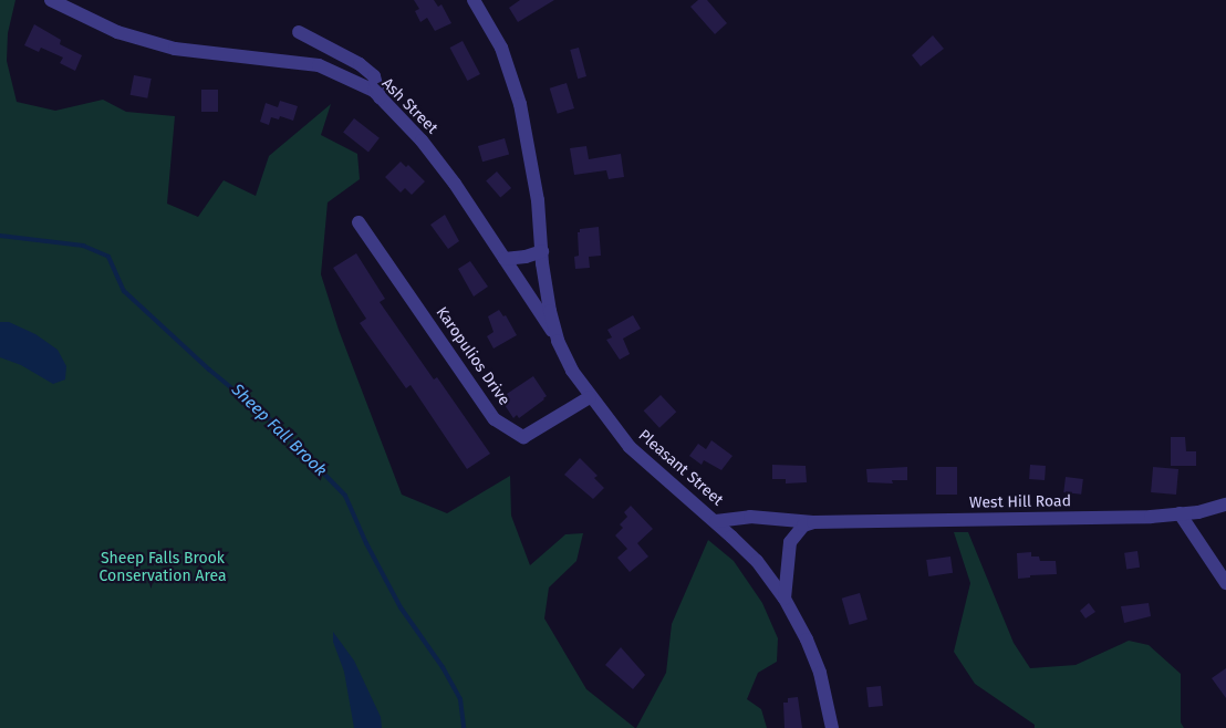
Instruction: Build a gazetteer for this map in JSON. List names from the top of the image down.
{
  "streets": {
    "street": [
      "Ash Street",
      "Karopulios Drive",
      "Pleasant Street",
      "West Hill Road"
    ]
  },
  "crossings": [
    ["Ash Street", "Pleasant Street"],
    ["Karopulios Drive", "Pleasant Street"],
    ["Pleasant Street", "West Hill Road"]
  ],
  "water": ["Sheep Fall Brook"],
  "parks": ["Sheep Falls Brook Conservation Area"]
}
